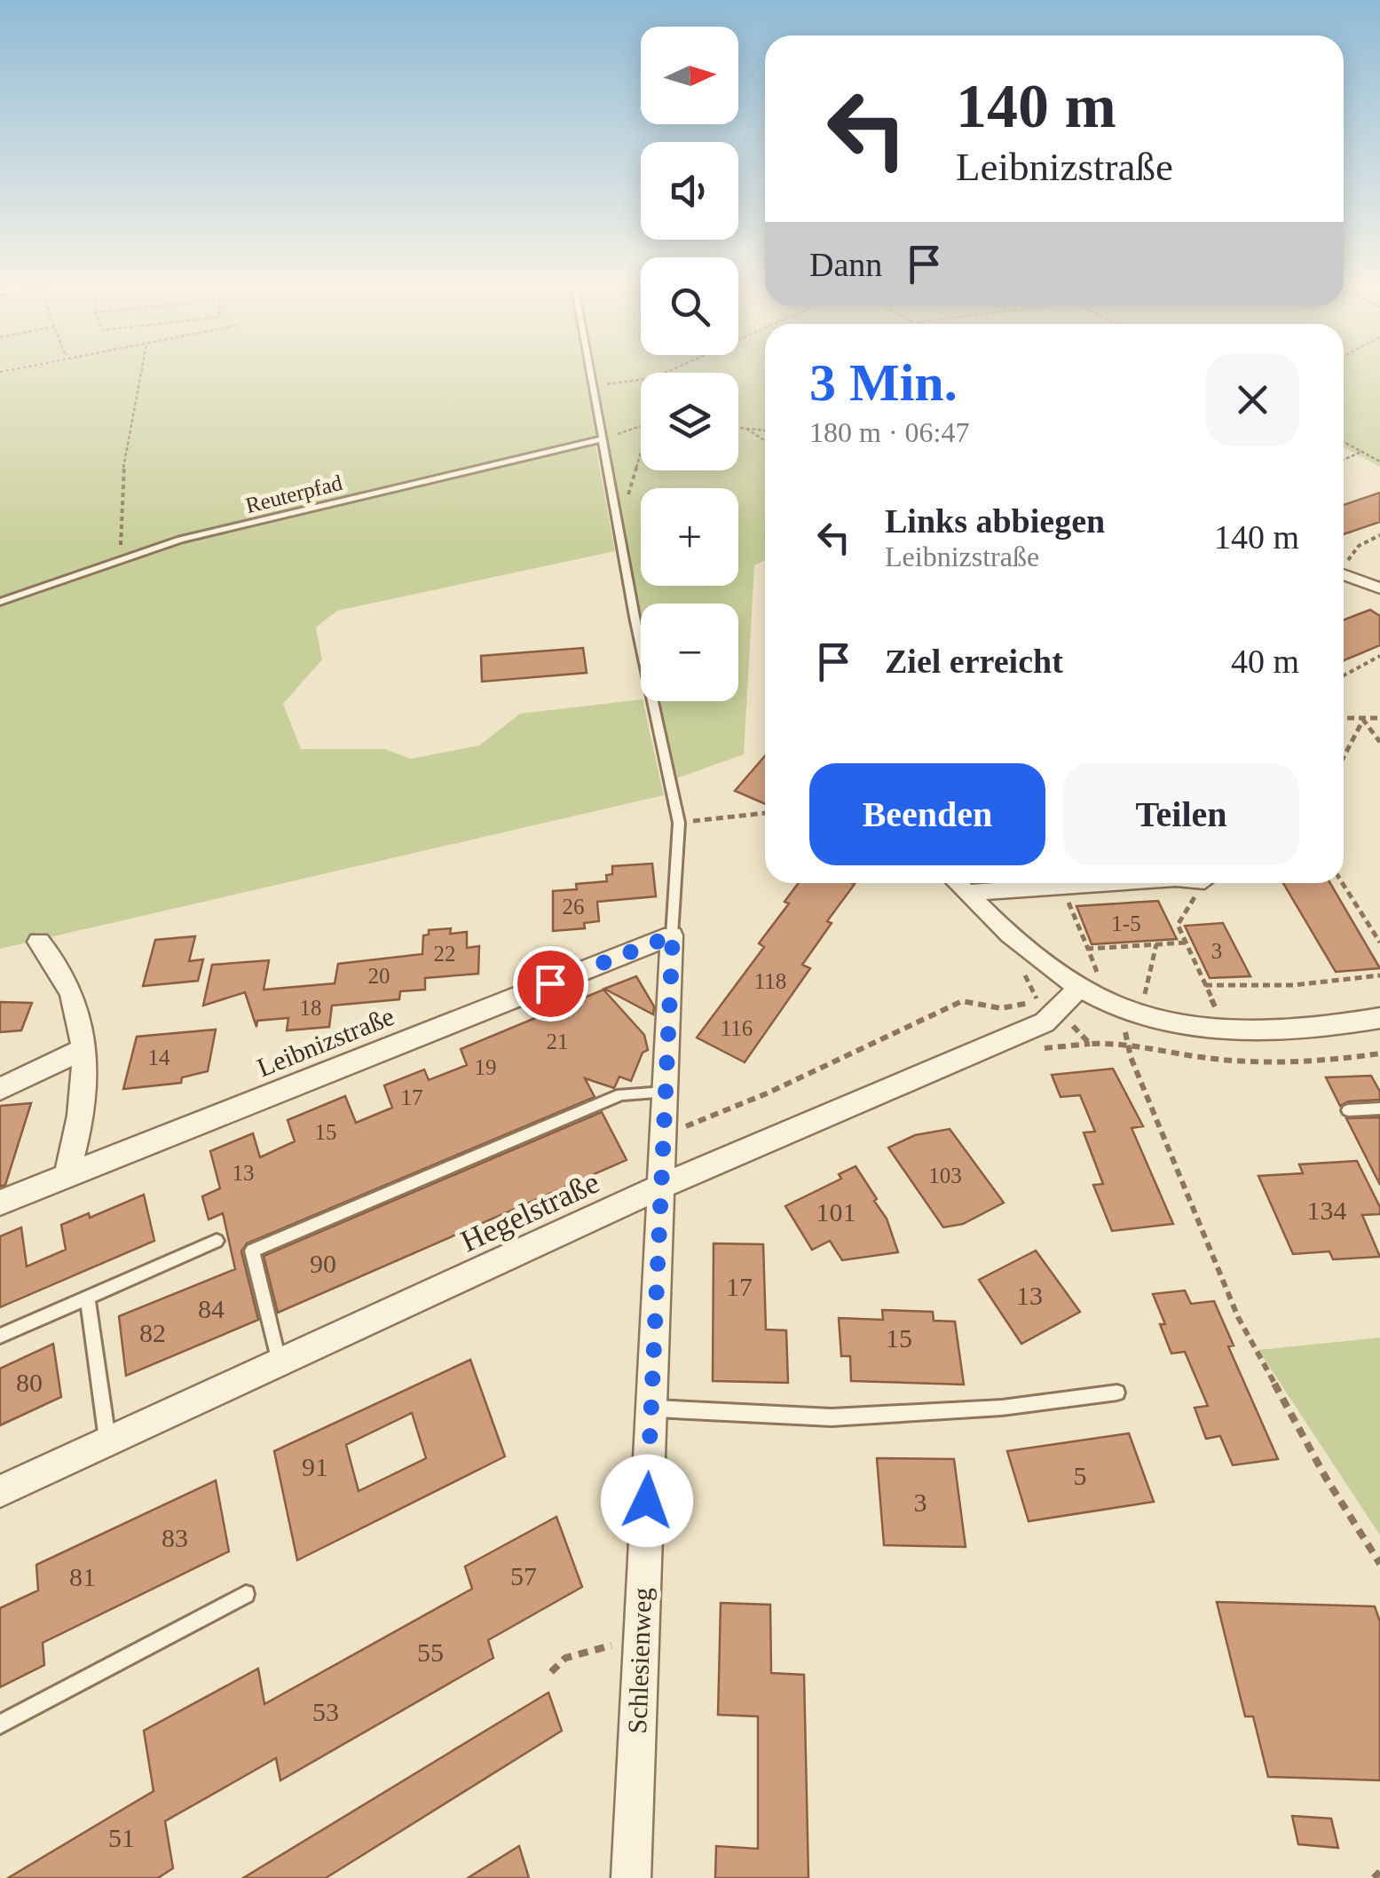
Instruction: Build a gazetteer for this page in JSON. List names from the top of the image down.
{
  "streets": {
    "street": ["Leibnizstraße", "Hegelstraße", "Schlesienweg"],
    "lane": ["Reuterpfad"]
  },
  "crossings": [
    ["Reuterpfad", "Schlesienweg"],
    ["Leibnizstraße", "Schlesienweg"],
    ["Hegelstraße", "Schlesienweg"]
  ],
  "house_numbers": [
    "26",
    "1-5",
    "3",
    "22",
    "20",
    "118",
    "18",
    "116",
    "21",
    "14",
    "19",
    "17",
    "15",
    "13",
    "103",
    "134",
    "101",
    "90",
    "17",
    "13",
    "84",
    "82",
    "15",
    "80",
    "91",
    "5",
    "3",
    "83",
    "57",
    "81",
    "55",
    "53",
    "51"
  ],
  "north": "right",
  "page": {
    "map_buttons": ["+", "−"],
    "turn": ["140 m", "Leibnizstraße"],
    "then": "Dann",
    "heading": ["3 Min.", "180 m · 06:47"],
    "list": [
      {
        "name": "Links abbiegen",
        "note": "Leibnizstraße",
        "value": "140 m"
      },
      {
        "name": "Ziel erreicht",
        "value": "40 m"
      }
    ],
    "buttons": ["Beenden", "Teilen"]
  }
}
